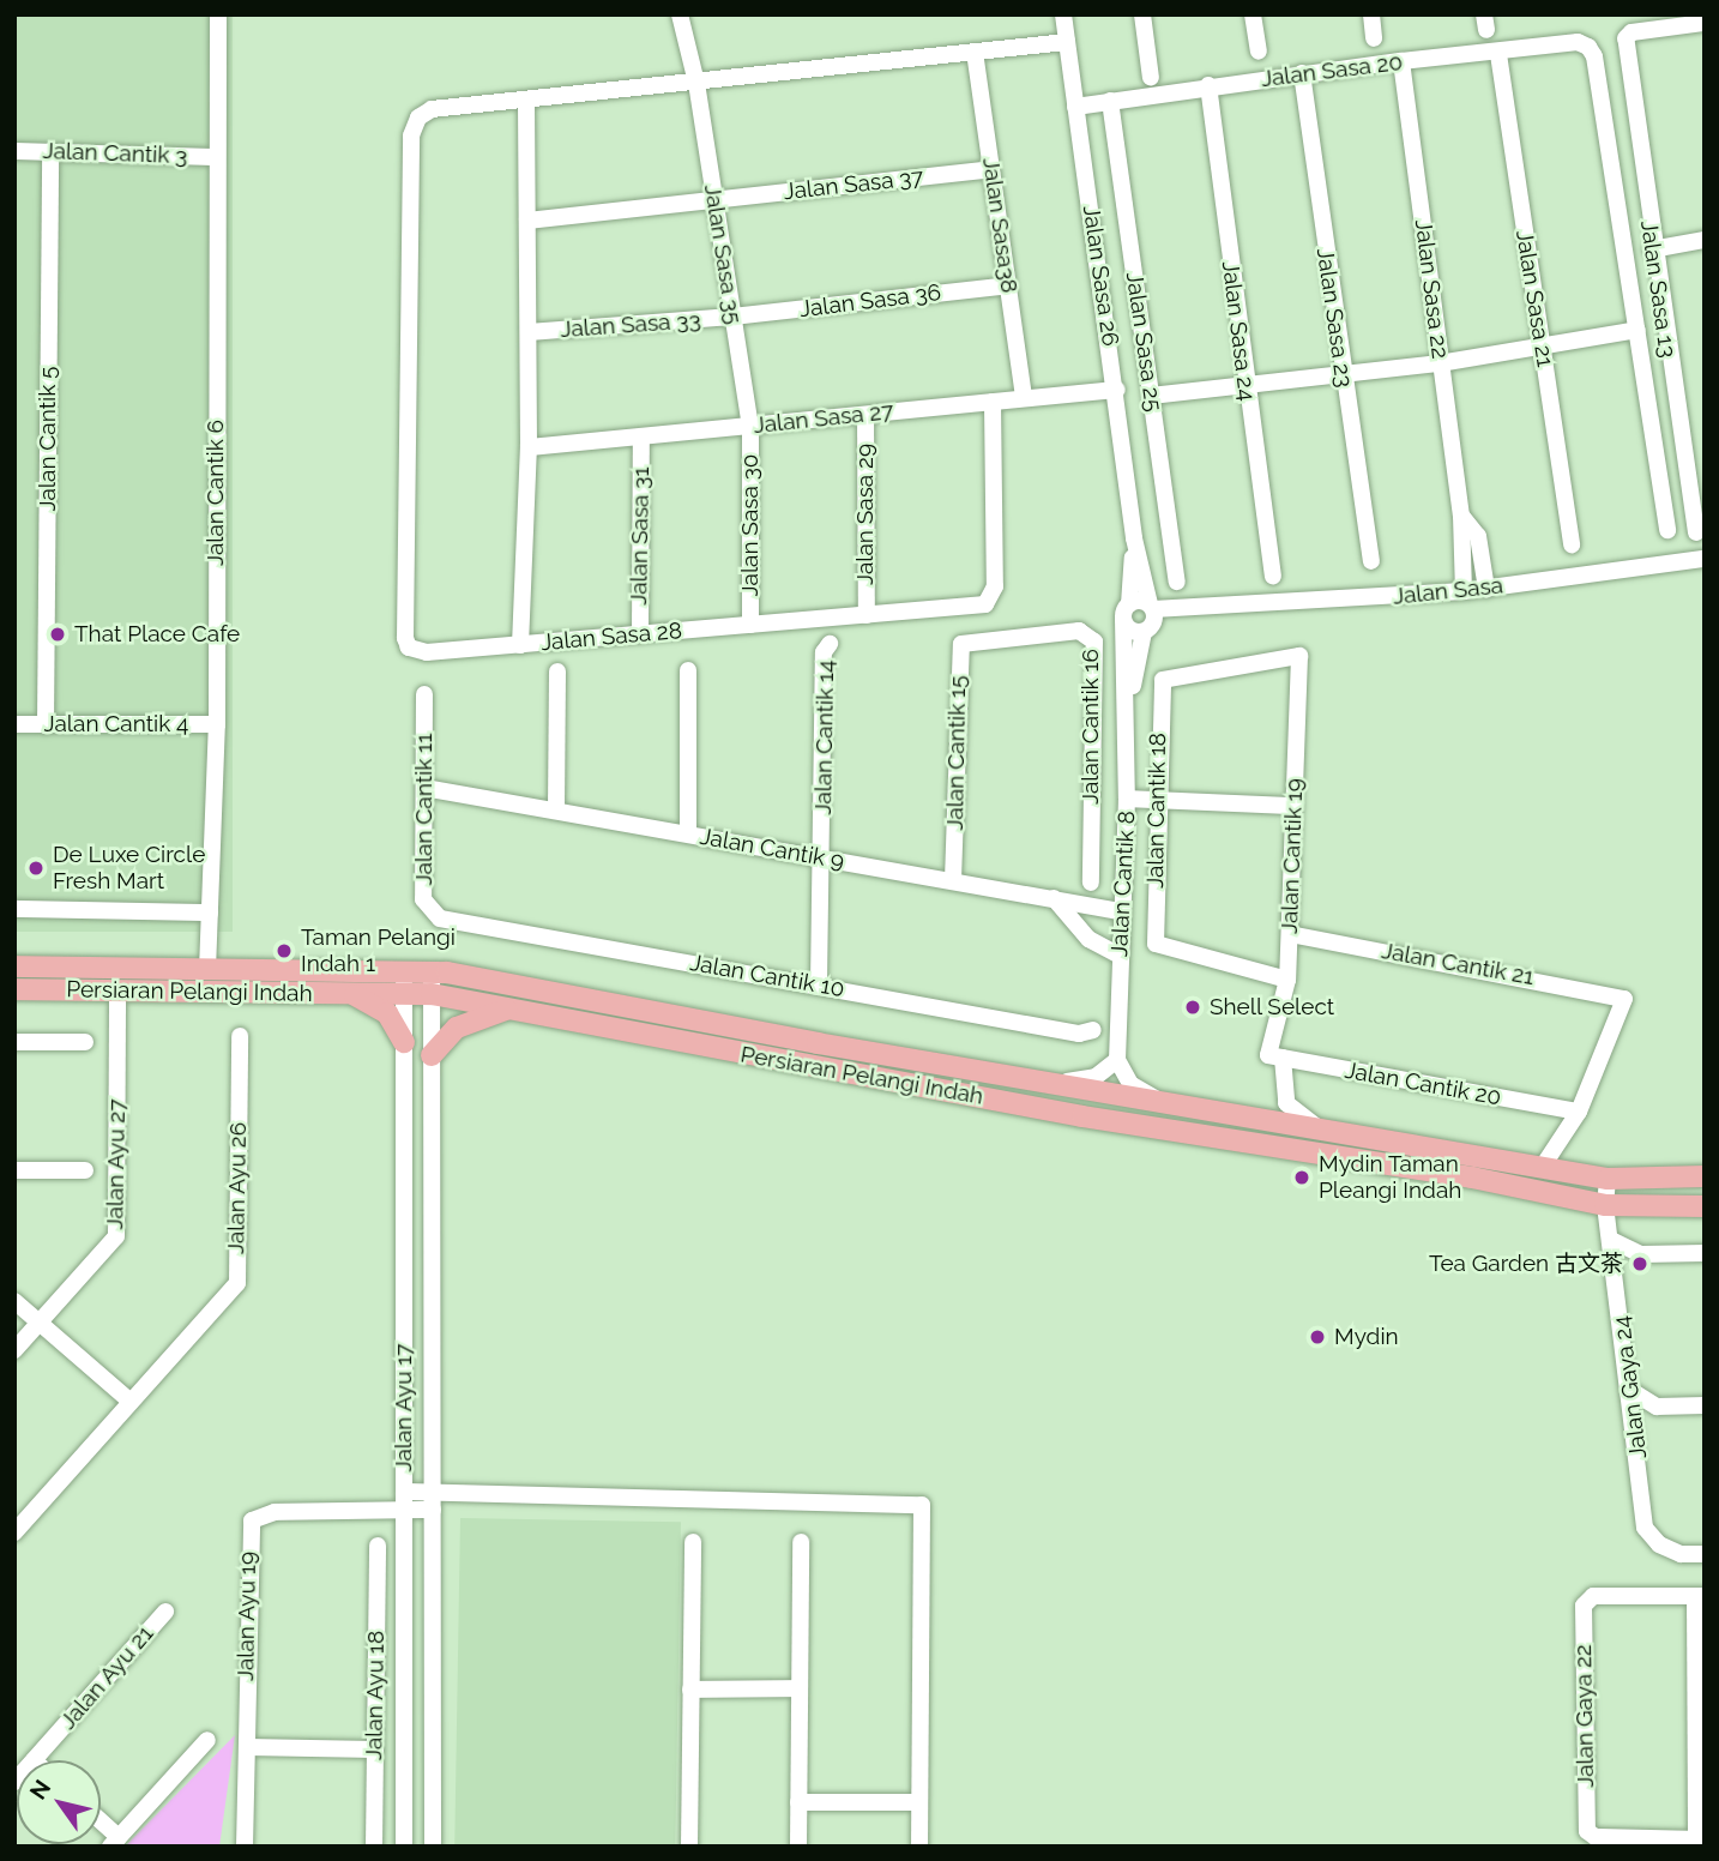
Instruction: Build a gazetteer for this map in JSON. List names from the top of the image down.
{
  "streets": {
    "main road": ["Persiaran Pelangi Indah"],
    "street": [
      "Jalan Sasa 20",
      "Jalan Cantik 3",
      "Jalan Sasa 37",
      "Jalan Sasa38",
      "Jalan Sasa 35",
      "Jalan Sasa 26",
      "Jalan Sasa 22",
      "Jalan Sasa 13",
      "Jalan Sasa 21",
      "Jalan Sasa 36",
      "Jalan Sasa 23",
      "Jalan Sasa 33",
      "Jalan Sasa 24",
      "Jalan Sasa 25",
      "Jalan Sasa 27",
      "Jalan Cantik 5",
      "Jalan Cantik 6",
      "Jalan Sasa 29",
      "Jalan Sasa 30",
      "Jalan Sasa 31",
      "Jalan Sasa",
      "Jalan Sasa 28",
      "Jalan Cantik 4",
      "Jalan Cantik 16",
      "Jalan Cantik 14",
      "Jalan Cantik 15",
      "Jalan Cantik 11",
      "Jalan Cantik 18",
      "Jalan Cantik 9",
      "Jalan Cantik 19",
      "Jalan Cantik 8",
      "Jalan Cantik 21",
      "Jalan Cantik 10",
      "Jalan Cantik 20",
      "Jalan Ayu 27",
      "Jalan Ayu 26",
      "Jalan Gaya 24",
      "Jalan Ayu 17",
      "Jalan Ayu 19",
      "Jalan Ayu 21",
      "Jalan Ayu 18",
      "Jalan Gaya 22"
    ]
  },
  "crossings": [
    ["Jalan Sasa 20", "Jalan Sasa 26"],
    ["Jalan Sasa 20", "Jalan Sasa 22"],
    ["Jalan Sasa 20", "Jalan Sasa 21"],
    ["Jalan Sasa 20", "Jalan Sasa 23"],
    ["Jalan Sasa 20", "Jalan Sasa 24"],
    ["Jalan Sasa 20", "Jalan Sasa 25"],
    ["Jalan Cantik 3", "Jalan Cantik 5"],
    ["Jalan Cantik 3", "Jalan Cantik 6"],
    ["Jalan Sasa 37", "Jalan Sasa38"],
    ["Jalan Sasa 37", "Jalan Sasa 35"],
    ["Jalan Sasa 37", "Jalan Sasa 28"],
    ["Jalan Sasa38", "Jalan Sasa 36"],
    ["Jalan Sasa38", "Jalan Sasa 27"],
    ["Jalan Sasa 35", "Jalan Sasa 36"],
    ["Jalan Sasa 35", "Jalan Sasa 33"],
    ["Jalan Sasa 35", "Jalan Sasa 27"],
    ["Jalan Sasa 35", "Jalan Sasa 30"],
    ["Jalan Sasa 26", "Jalan Sasa 27"],
    ["Jalan Sasa 26", "Jalan Sasa"],
    ["Jalan Sasa 26", "Jalan Cantik 8"],
    ["Jalan Sasa 22", "Jalan Sasa"],
    ["Jalan Sasa 36", "Jalan Sasa 33"],
    ["Jalan Sasa 33", "Jalan Sasa 28"],
    ["Jalan Sasa 27", "Jalan Sasa 29"],
    ["Jalan Sasa 27", "Jalan Sasa 30"],
    ["Jalan Sasa 27", "Jalan Sasa 31"],
    ["Jalan Sasa 27", "Jalan Sasa 28"],
    ["Jalan Cantik 5", "Jalan Cantik 4"],
    ["Jalan Cantik 6", "Jalan Cantik 4"],
    ["Jalan Cantik 6", "Persiaran Pelangi Indah"],
    ["Jalan Sasa 29", "Jalan Sasa 28"],
    ["Jalan Sasa 30", "Jalan Sasa 28"],
    ["Jalan Sasa 31", "Jalan Sasa 28"],
    ["Jalan Cantik 16", "Jalan Cantik 15"],
    ["Jalan Cantik 14", "Jalan Cantik 9"],
    ["Jalan Cantik 14", "Jalan Cantik 10"],
    ["Jalan Cantik 15", "Jalan Cantik 9"],
    ["Jalan Cantik 11", "Jalan Cantik 9"],
    ["Jalan Cantik 11", "Jalan Cantik 10"],
    ["Jalan Cantik 18", "Jalan Cantik 19"],
    ["Jalan Cantik 9", "Jalan Cantik 8"],
    ["Jalan Cantik 19", "Jalan Cantik 21"],
    ["Jalan Cantik 19", "Persiaran Pelangi Indah"],
    ["Jalan Cantik 19", "Jalan Cantik 20"],
    ["Jalan Cantik 21", "Jalan Cantik 20"],
    ["Persiaran Pelangi Indah", "Jalan Ayu 27"],
    ["Persiaran Pelangi Indah", "Jalan Gaya 24"],
    ["Persiaran Pelangi Indah", "Jalan Ayu 17"],
    ["Jalan Ayu 17", "Jalan Ayu 19"]
  ],
  "places": [
    "That Place Cafe",
    "De Luxe Circle Fresh Mart",
    "Taman Pelangi Indah 1",
    "Shell Select",
    "Mydin Taman Pleangi Indah",
    "Tea Garden 古文茶",
    "Mydin"
  ],
  "north": "top left"
}
